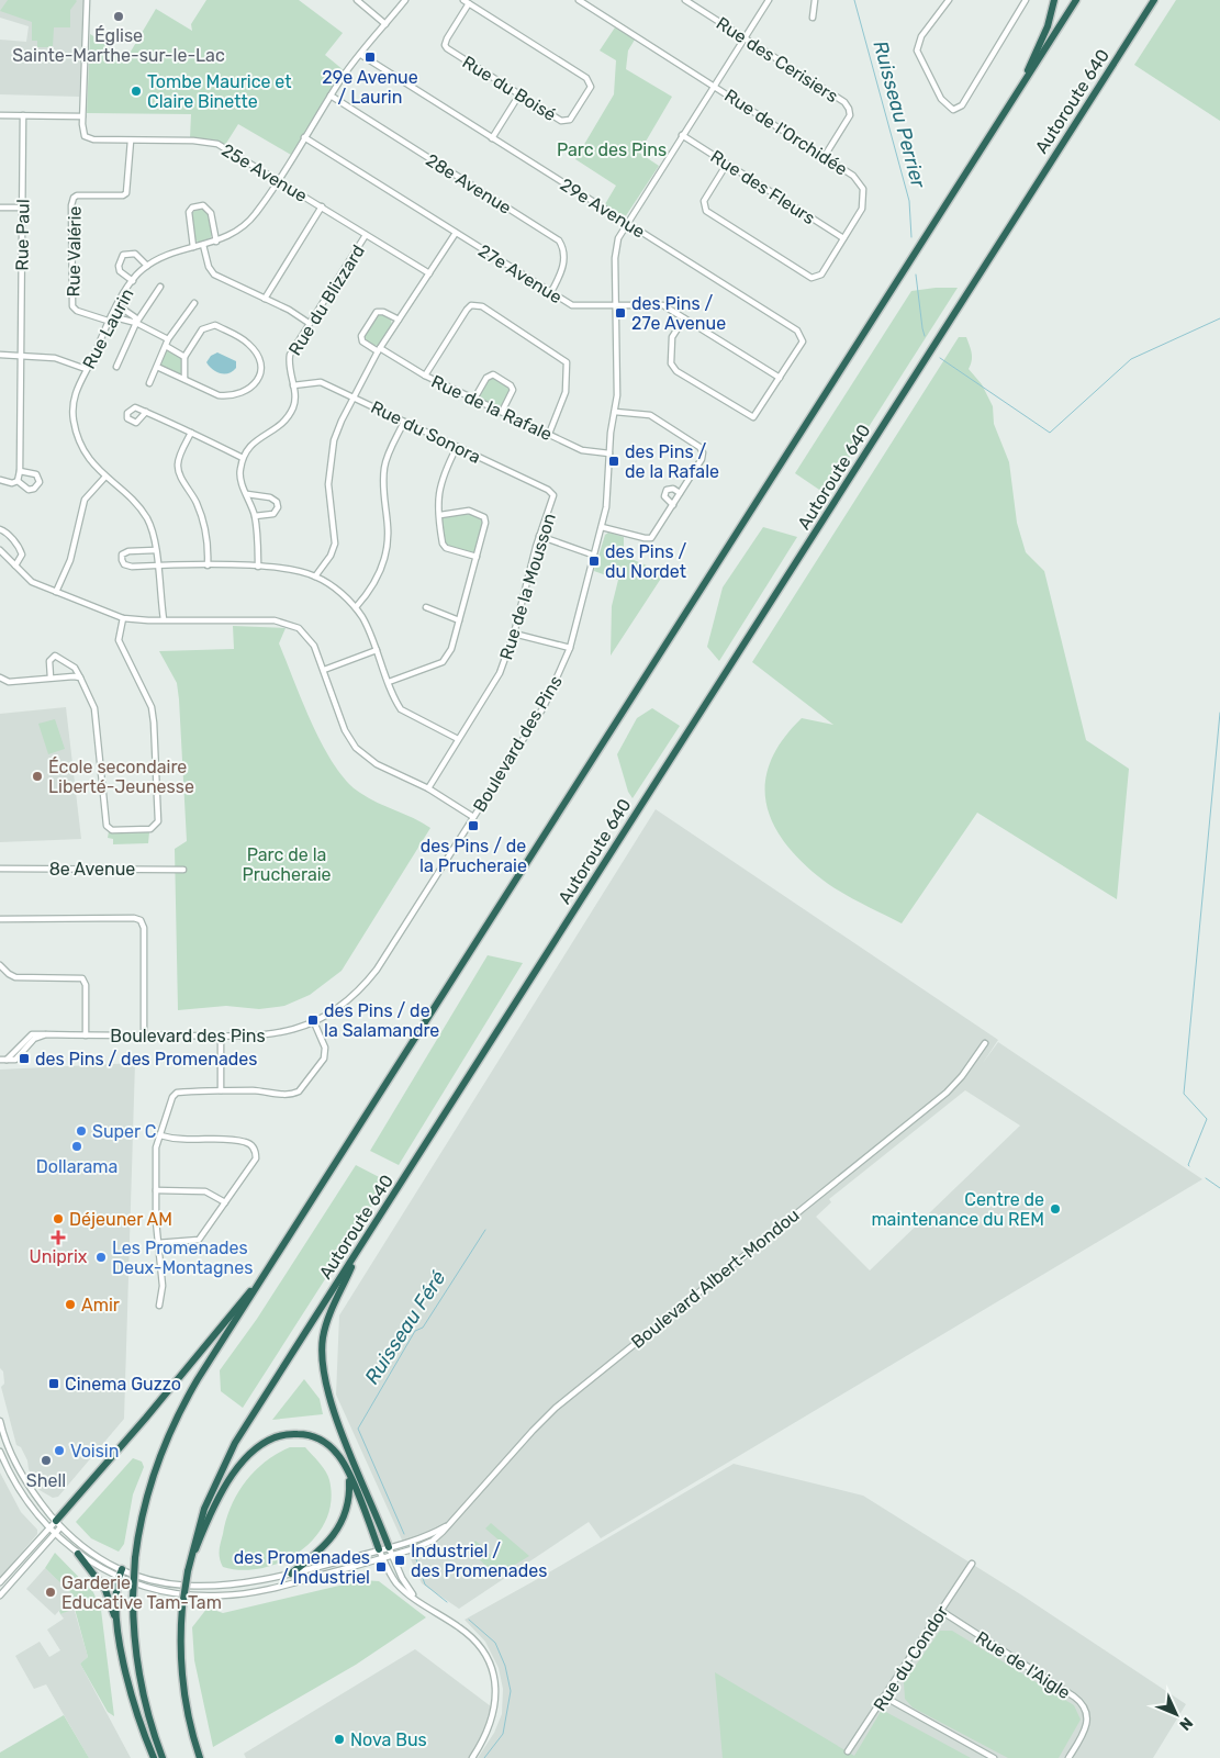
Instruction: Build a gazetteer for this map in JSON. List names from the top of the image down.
{
  "streets": {
    "highway": ["Autoroute 640"],
    "street": [
      "Rue des Cerisiers",
      "Rue du Boisé",
      "Rue de l'Orchidée",
      "25e Avenue",
      "28e Avenue",
      "Rue des Fleurs",
      "29e Avenue",
      "Rue Paul",
      "Rue Valérie",
      "27e Avenue",
      "Rue du Blizzard",
      "Rue Laurin",
      "Rue de la Rafale",
      "Rue du Sonora",
      "Rue de la Mousson",
      "Boulevard des Pins",
      "8e Avenue",
      "Boulevard Albert-Mondou",
      "Rue du Condor",
      "Rue de l'Aigle"
    ]
  },
  "crossings": [
    ["Rue des Cerisiers", "Rue de l'Orchidée"],
    ["Rue des Cerisiers", "Boulevard des Pins"],
    ["Rue de l'Orchidée", "Rue des Fleurs"],
    ["Rue de l'Orchidée", "Boulevard des Pins"],
    ["25e Avenue", "Rue Valérie"],
    ["25e Avenue", "Rue du Blizzard"],
    ["25e Avenue", "Rue Laurin"],
    ["28e Avenue", "27e Avenue"],
    ["28e Avenue", "Rue Laurin"],
    ["Rue des Fleurs", "Boulevard des Pins"],
    ["29e Avenue", "27e Avenue"],
    ["29e Avenue", "Rue Laurin"],
    ["29e Avenue", "Boulevard des Pins"],
    ["Rue Valérie", "Rue Laurin"],
    ["27e Avenue", "Rue Laurin"],
    ["27e Avenue", "Boulevard des Pins"],
    ["Rue du Blizzard", "Rue du Sonora"],
    ["Rue de la Rafale", "Boulevard des Pins"],
    ["Rue du Sonora", "Rue de la Mousson"],
    ["Rue du Condor", "Rue de l'Aigle"]
  ],
  "water": ["Ruisseau Perrier", "Ruisseau Féré"],
  "parks": ["Parc des Pins", "Parc de la Prucheraie"],
  "places": {
    "other": [
      "Église Sainte-Marthe-sur-le-Lac",
      "Tombe Maurice et Claire Binette",
      "École secondaire Liberté-Jeunesse",
      "Super C",
      "Dollarama",
      "Centre de maintenance du REM",
      "Déjeuner AM",
      "Les Promenades Deux-Montagnes",
      "Amir",
      "Voisin",
      "Shell",
      "Garderie Educative Tam-Tam",
      "Nova Bus"
    ],
    "transit": [
      "29e Avenue / Laurin",
      "des Pins / 27e Avenue",
      "des Pins / de la Rafale",
      "des Pins / du Nordet",
      "des Pins / de la Prucheraie",
      "des Pins / de la Salamandre",
      "des Pins / des Promenades",
      "Cinema Guzzo",
      "Industriel / des Promenades",
      "des Promenades / Industriel"
    ],
    "health": ["Uniprix"]
  },
  "north": "bottom right"
}
